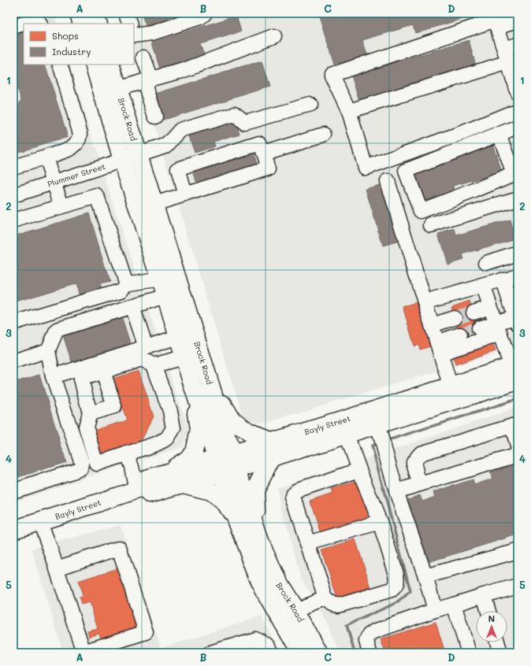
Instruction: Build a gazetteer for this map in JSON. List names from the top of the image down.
{
  "streets": {
    "main road": ["Brock Road", "Bayly Street"],
    "street": ["Plummer Street"]
  },
  "crossings": [
    ["Brock Road", "Plummer Street"],
    ["Brock Road", "Bayly Street"]
  ],
  "legend": ["Shops", "Industry"],
  "north": "top",
  "grid": {
    "columns": [
      "A",
      "B",
      "C",
      "D"
    ],
    "rows": [
      "1",
      "2",
      "3",
      "4",
      "5"
    ]
  }
}
